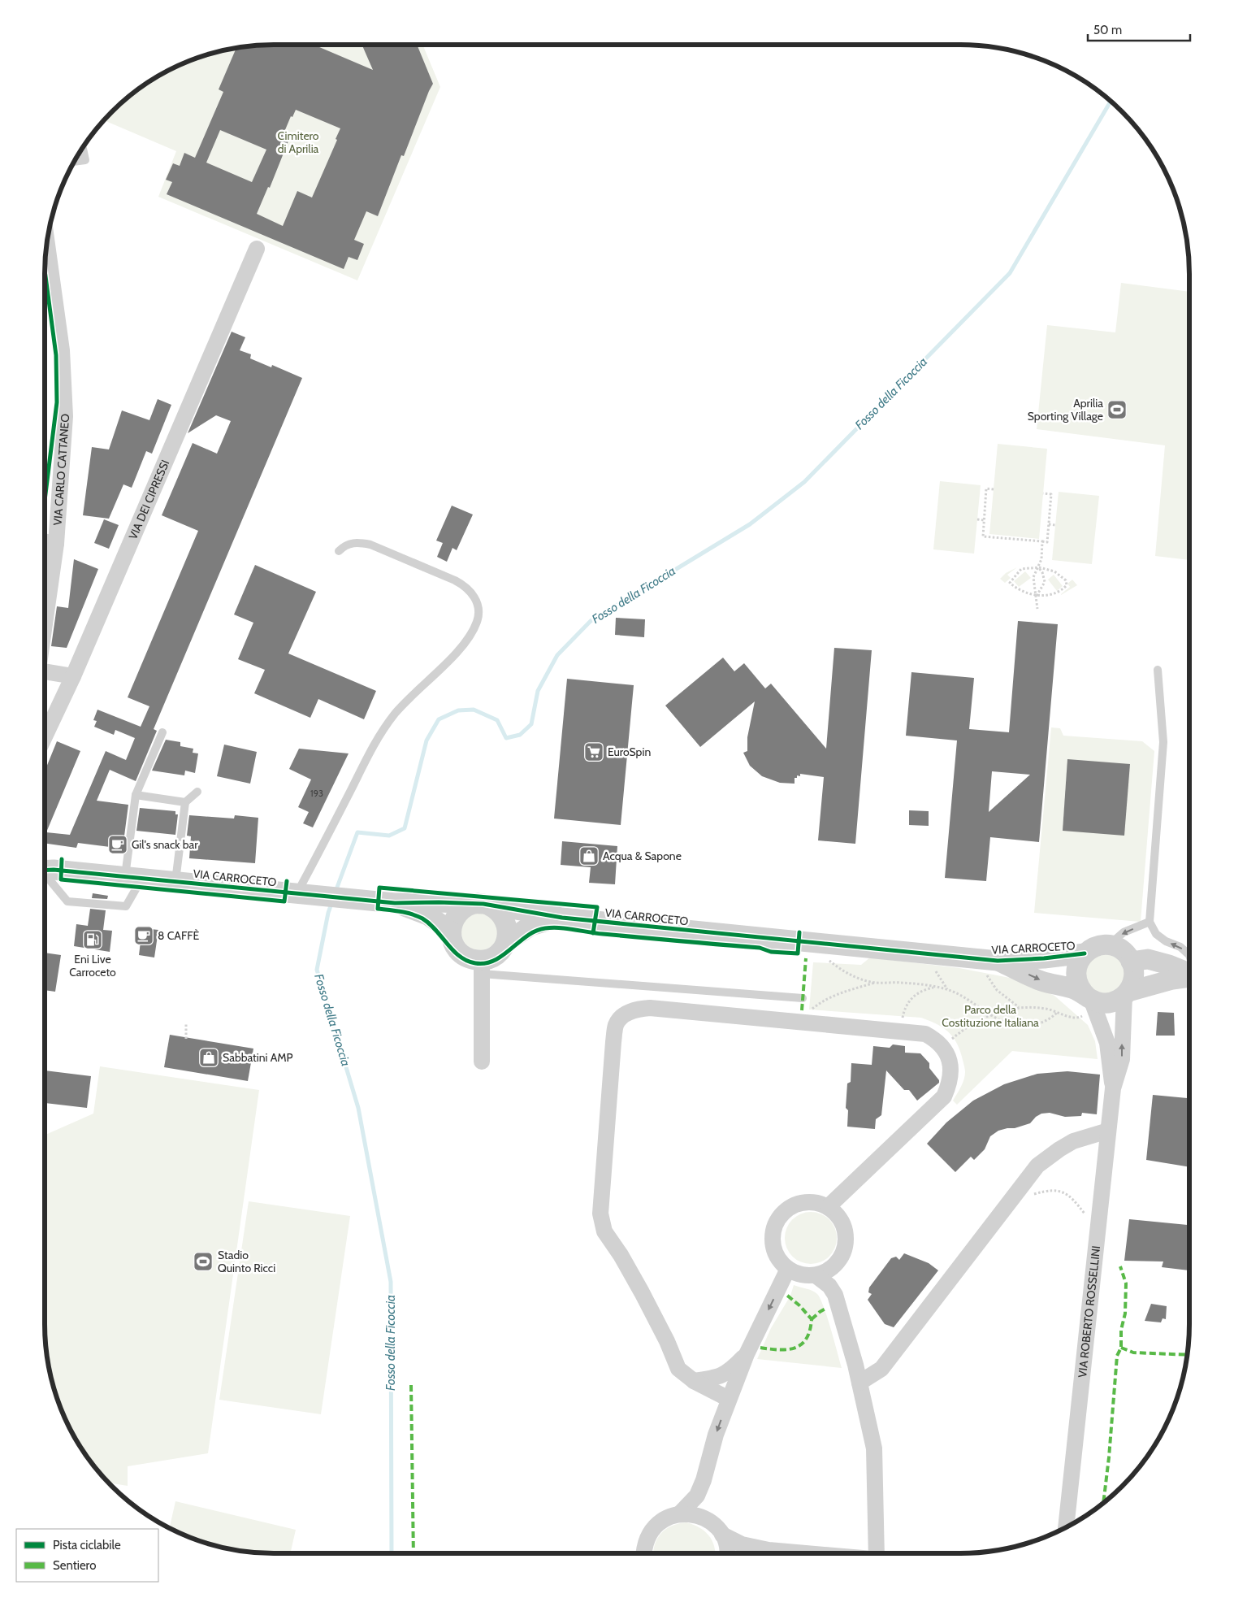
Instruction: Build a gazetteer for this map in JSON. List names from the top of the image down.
{
  "streets": {
    "street": [
      "VIA CARLO CATTANEO",
      "VIA DEI CIPRESSI",
      "VIA CARROCETO",
      "VIA ROBERTO ROSSELLINI"
    ]
  },
  "crossings": [
    ["VIA CARROCETO", "VIA ROBERTO ROSSELLINI"]
  ],
  "water": ["Fosso della Ficoccia"],
  "parks": ["Cimitero di Aprilia", "Parco della Costituzione Italiana"],
  "places": {
    "sports": ["Aprilia Sporting Village", "Stadio Quinto Ricci"],
    "supermarket": ["EuroSpin"],
    "cafe": ["Gil's snack bar", "8 CAFFÈ"],
    "shop": ["Acqua & Sapone", "Sabbatini AMP"],
    "fuel station": ["Eni Live Carroceto"]
  },
  "house_numbers": ["193"],
  "legend": ["Pista ciclabile", "Sentiero"],
  "scale_bar": "50 m"
}
